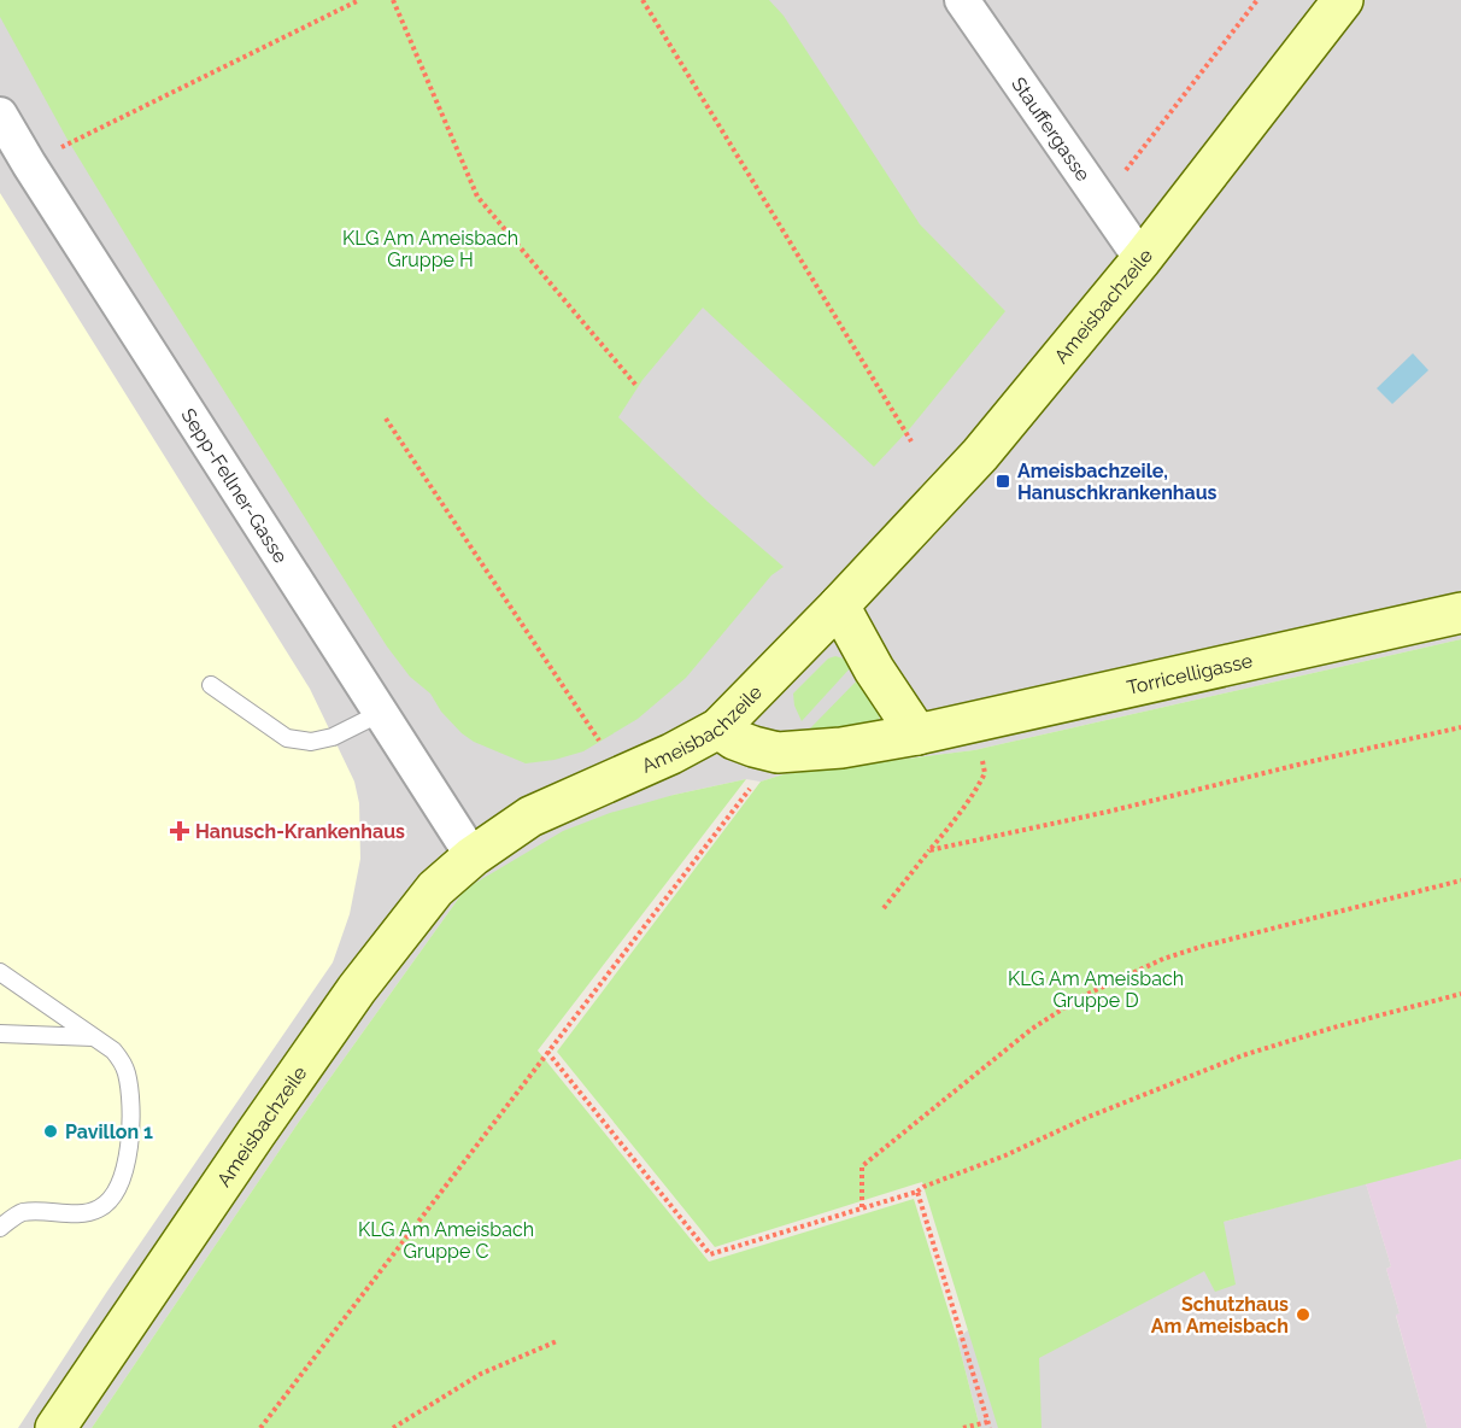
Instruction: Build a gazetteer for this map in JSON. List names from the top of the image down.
{
  "streets": {
    "street": [
      "Stauffergasse",
      "Ameisbachzeile",
      "Sepp-Fellner-Gasse",
      "Torricelligasse"
    ]
  },
  "crossings": [
    ["Stauffergasse", "Ameisbachzeile"],
    ["Ameisbachzeile", "Sepp-Fellner-Gasse"],
    ["Ameisbachzeile", "Torricelligasse"]
  ],
  "parks": ["KLG Am Ameisbach Gruppe H", "KLG Am Ameisbach Gruppe D", "KLG Am Ameisbach Gruppe C"],
  "places": {
    "transit": ["Ameisbachzeile, Hanuschkrankenhaus"],
    "health": ["Hanusch-Krankenhaus"],
    "other": ["Pavillon 1", "Schutzhaus Am Ameisbach"]
  }
}
